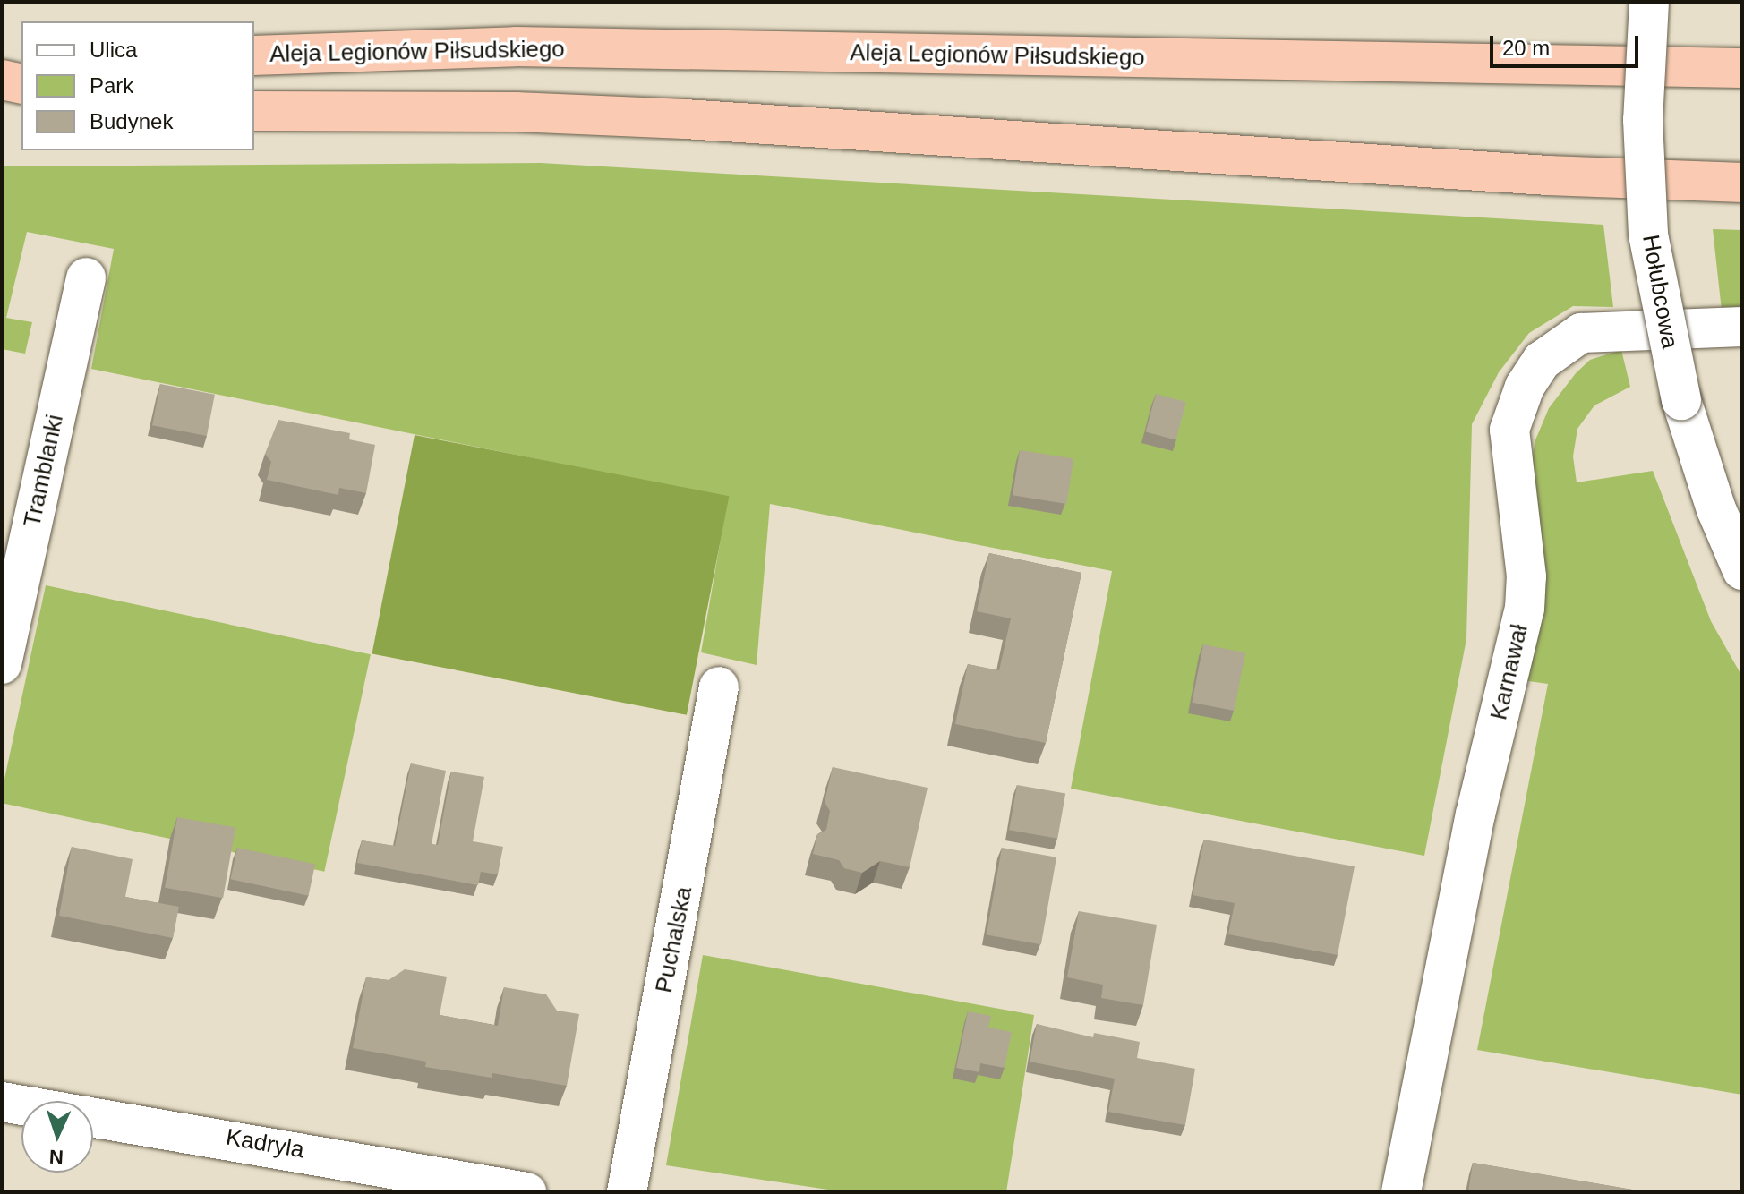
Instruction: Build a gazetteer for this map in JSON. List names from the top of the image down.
{
  "streets": {
    "highway": ["Aleja Legionów Piłsudskiego"],
    "street": [
      "Hołubcowa",
      "Tramblanki",
      "Karnawał",
      "Puchalska",
      "Kadryla"
    ]
  },
  "legend": ["Ulica", "Park", "Budynek"],
  "scale_bar": "20 m",
  "north": "bottom"
}
